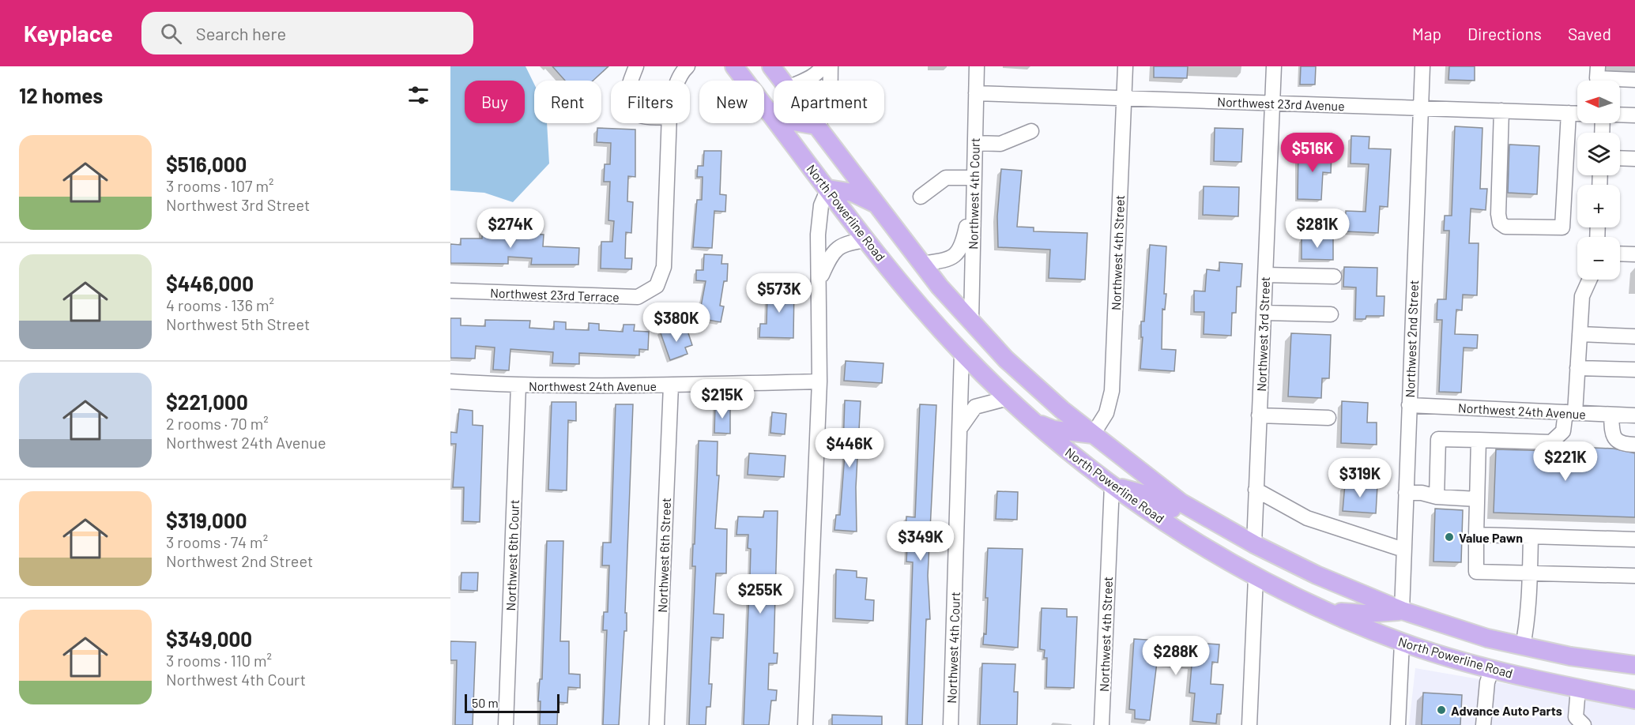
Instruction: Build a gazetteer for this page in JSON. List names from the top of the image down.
{
  "streets": {
    "main road": ["North Powerline Road"],
    "street": [
      "Northwest 23rd Avenue",
      "Northwest 4th Court",
      "Northwest 4th Street",
      "Northwest 23rd Terrace",
      "Northwest 3rd Street",
      "Northwest 2nd Street",
      "Northwest 24th Avenue",
      "Northwest 6th Court",
      "Northwest 6th Street"
    ]
  },
  "crossings": [
    ["Northwest 23rd Avenue", "Northwest 4th Court"],
    ["Northwest 23rd Avenue", "Northwest 4th Street"],
    ["Northwest 23rd Avenue", "Northwest 3rd Street"],
    ["Northwest 23rd Avenue", "Northwest 2nd Street"],
    ["Northwest 4th Court", "North Powerline Road"],
    ["North Powerline Road", "Northwest 4th Street"],
    ["North Powerline Road", "Northwest 3rd Street"],
    ["North Powerline Road", "Northwest 2nd Street"],
    ["Northwest 2nd Street", "Northwest 24th Avenue"],
    ["Northwest 24th Avenue", "Northwest 6th Court"],
    ["Northwest 24th Avenue", "Northwest 6th Street"]
  ],
  "places": ["Value Pawn", "Advance Auto Parts"],
  "scale_bar": "50 m",
  "north": "left",
  "page": {
    "header": "Keyplace",
    "search": "Search here",
    "nav": ["Map", "Directions", "Saved"],
    "heading": "12 homes",
    "map_buttons": ["+", "−"],
    "chip": [
      "Buy",
      "Rent",
      "Filters",
      "New",
      "Apartment"
    ],
    "list": [
      {
        "name": "$516,000",
        "note": "3 rooms · 107 m² · Northwest 3rd Street"
      },
      {
        "name": "$446,000",
        "note": "4 rooms · 136 m² · Northwest 5th Street"
      },
      {
        "name": "$221,000",
        "note": "2 rooms · 70 m² · Northwest 24th Avenue"
      },
      {
        "name": "$319,000",
        "note": "3 rooms · 74 m² · Northwest 2nd Street"
      },
      {
        "name": "$349,000",
        "note": "3 rooms · 110 m² · Northwest 4th Court"
      }
    ],
    "price": [
      "$516K",
      "$274K",
      "$281K",
      "$573K",
      "$380K",
      "$215K",
      "$446K",
      "$221K",
      "$319K",
      "$349K",
      "$255K",
      "$288K"
    ],
    "scale": "50 m"
  }
}
